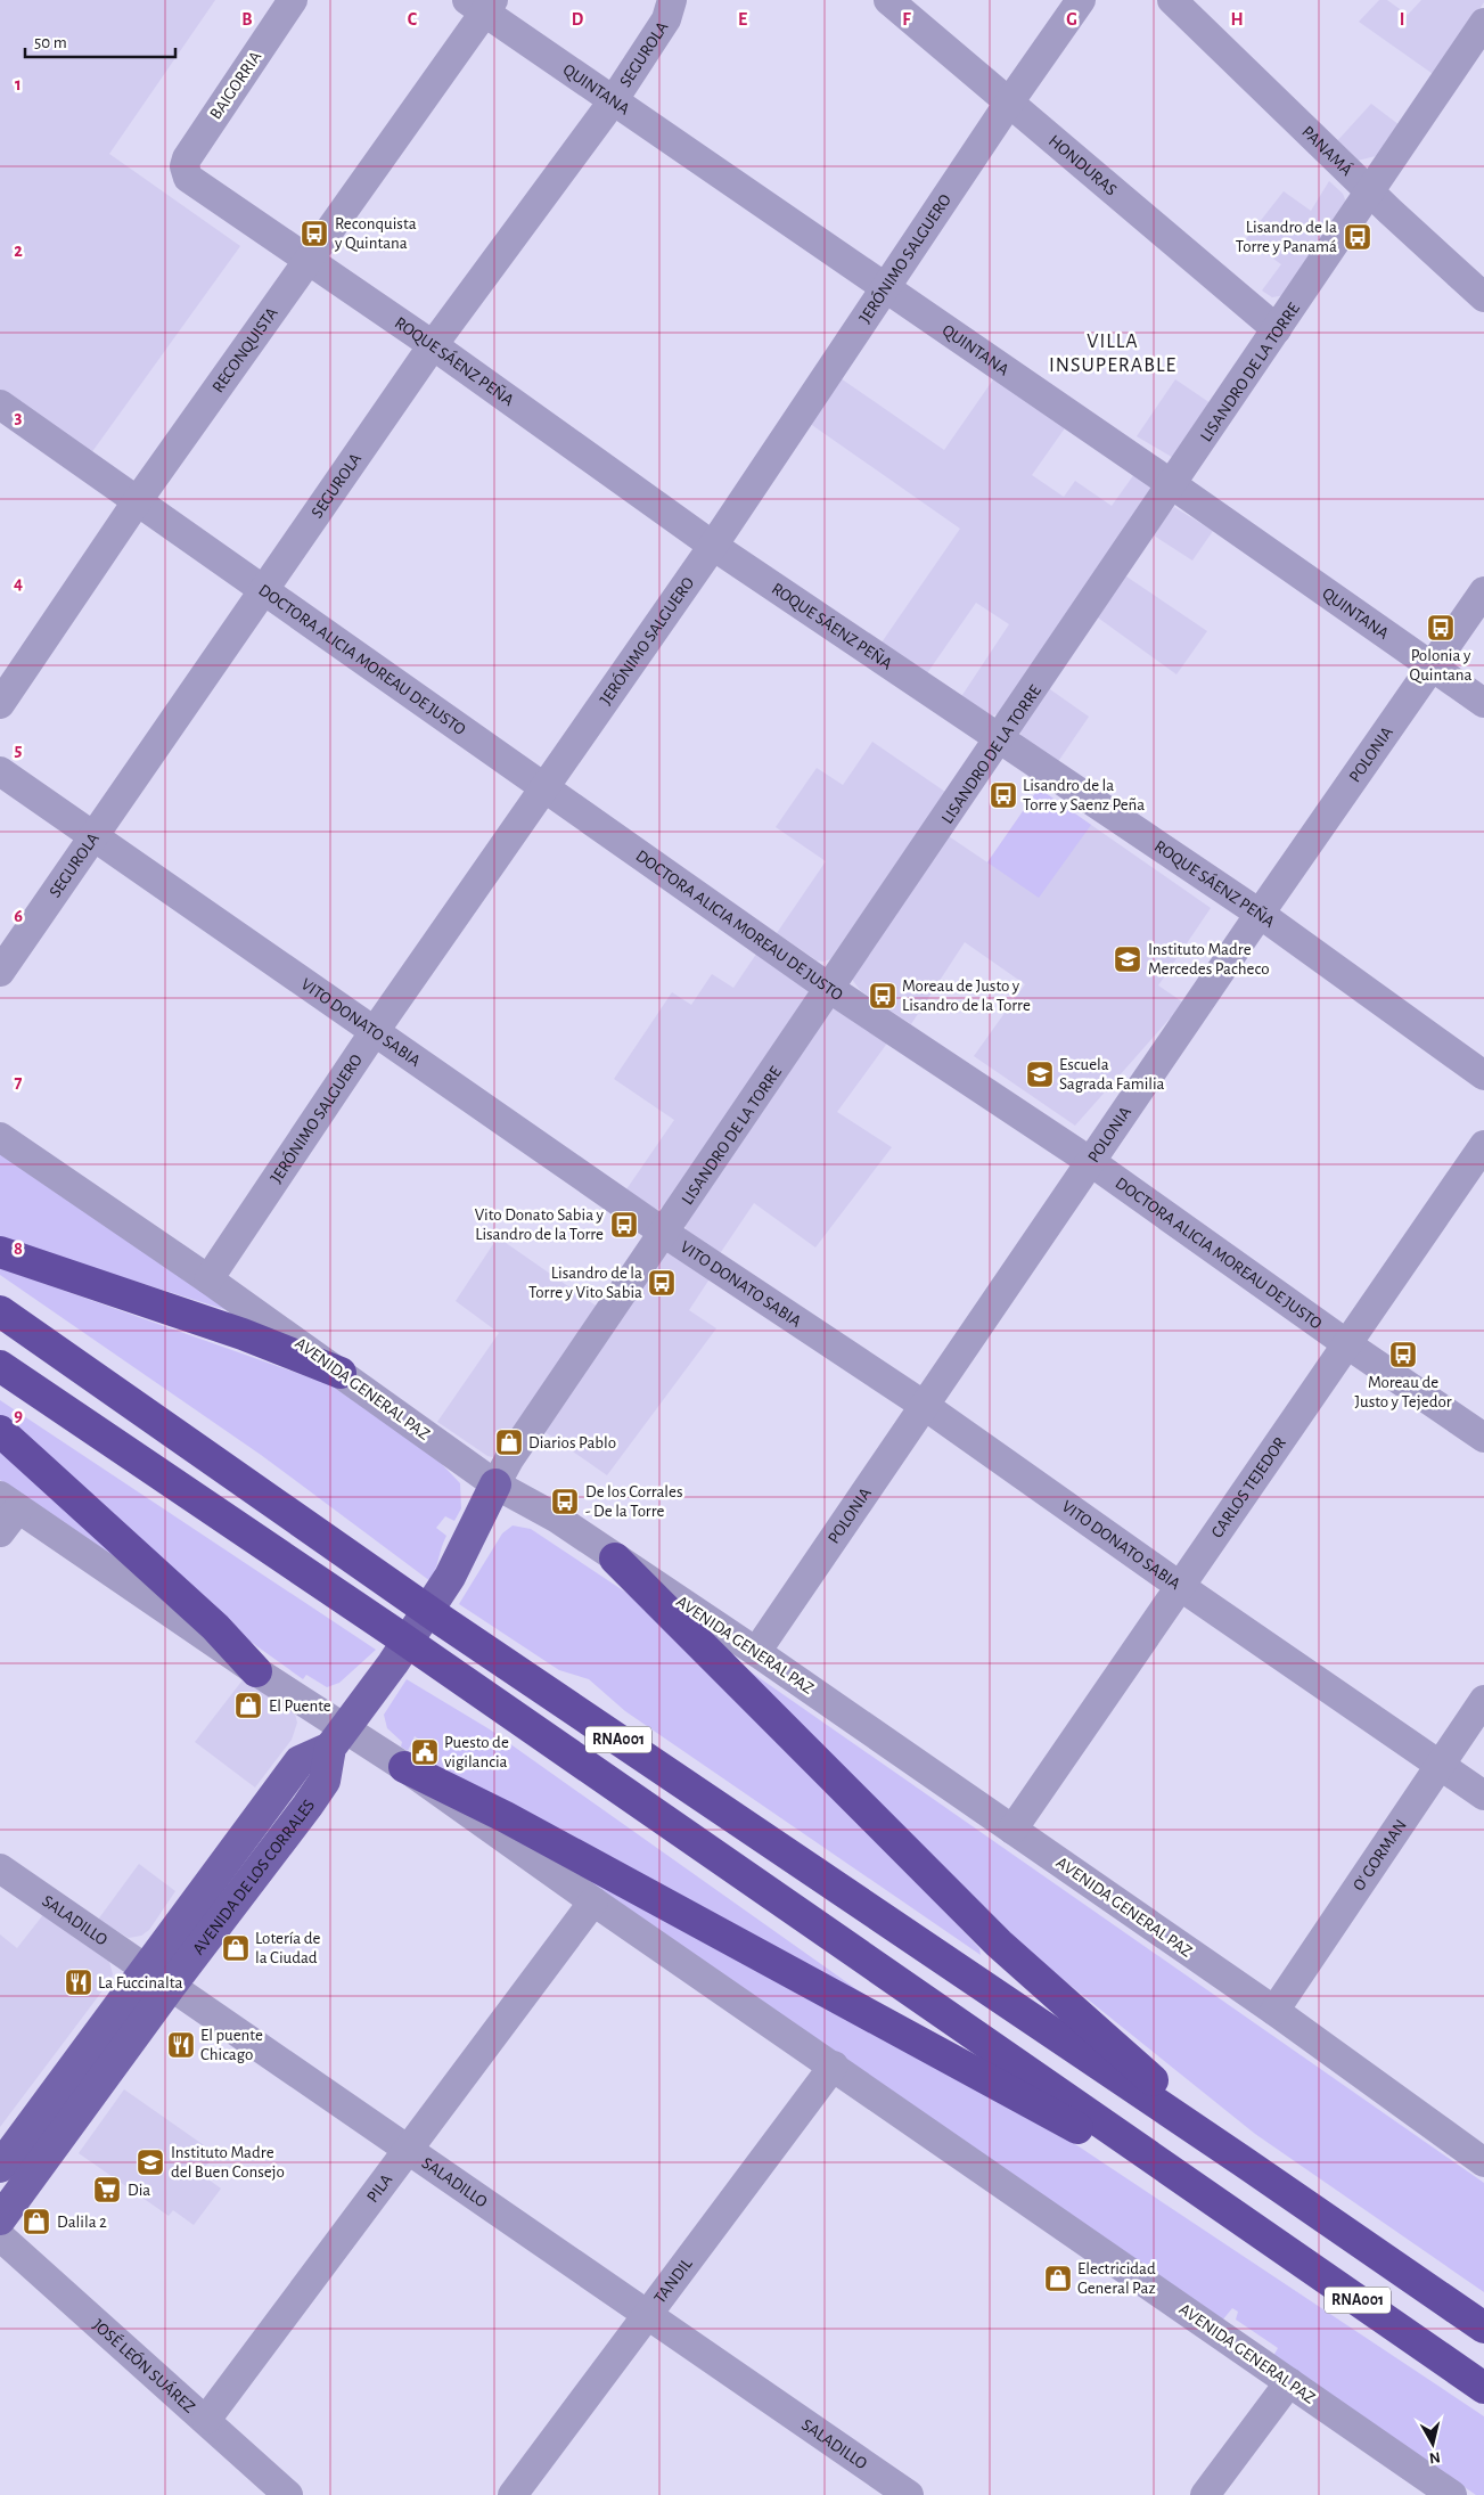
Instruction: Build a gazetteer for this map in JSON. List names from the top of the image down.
{
  "streets": {
    "highway": ["RNA001"],
    "main road": ["AVENIDA DE LOS CORRALES"],
    "street": [
      "SEGUROLA",
      "BAIGORRIA",
      "QUINTANA",
      "PANAMÁ",
      "HONDURAS",
      "JERÓNIMO SALGUERO",
      "RECONQUISTA",
      "ROQUE SÁENZ PEÑA",
      "LISANDRO DE LA TORRE",
      "DOCTORA ALICIA MOREAU DE JUSTO",
      "POLONIA",
      "VITO DONATO SABIA",
      "AVENIDA GENERAL PAZ",
      "CARLOS TEJEDOR",
      "O' GORMAN",
      "SALADILLO",
      "PILA",
      "TANDIL",
      "JOSÉ LEÓN SUÁREZ"
    ]
  },
  "crossings": [
    ["SEGUROLA", "QUINTANA"],
    ["SEGUROLA", "ROQUE SÁENZ PEÑA"],
    ["SEGUROLA", "DOCTORA ALICIA MOREAU DE JUSTO"],
    ["SEGUROLA", "VITO DONATO SABIA"],
    ["BAIGORRIA", "ROQUE SÁENZ PEÑA"],
    ["QUINTANA", "JERÓNIMO SALGUERO"],
    ["QUINTANA", "RECONQUISTA"],
    ["QUINTANA", "LISANDRO DE LA TORRE"],
    ["QUINTANA", "POLONIA"],
    ["PANAMÁ", "LISANDRO DE LA TORRE"],
    ["HONDURAS", "JERÓNIMO SALGUERO"],
    ["HONDURAS", "LISANDRO DE LA TORRE"],
    ["JERÓNIMO SALGUERO", "ROQUE SÁENZ PEÑA"],
    ["JERÓNIMO SALGUERO", "DOCTORA ALICIA MOREAU DE JUSTO"],
    ["JERÓNIMO SALGUERO", "VITO DONATO SABIA"],
    ["JERÓNIMO SALGUERO", "AVENIDA GENERAL PAZ"],
    ["RECONQUISTA", "ROQUE SÁENZ PEÑA"],
    ["RECONQUISTA", "DOCTORA ALICIA MOREAU DE JUSTO"],
    ["ROQUE SÁENZ PEÑA", "LISANDRO DE LA TORRE"],
    ["ROQUE SÁENZ PEÑA", "POLONIA"],
    ["LISANDRO DE LA TORRE", "DOCTORA ALICIA MOREAU DE JUSTO"],
    ["LISANDRO DE LA TORRE", "VITO DONATO SABIA"],
    ["LISANDRO DE LA TORRE", "AVENIDA GENERAL PAZ"],
    ["LISANDRO DE LA TORRE", "AVENIDA DE LOS CORRALES"],
    ["DOCTORA ALICIA MOREAU DE JUSTO", "POLONIA"],
    ["DOCTORA ALICIA MOREAU DE JUSTO", "CARLOS TEJEDOR"],
    ["POLONIA", "VITO DONATO SABIA"],
    ["POLONIA", "AVENIDA GENERAL PAZ"],
    ["VITO DONATO SABIA", "CARLOS TEJEDOR"],
    ["VITO DONATO SABIA", "O' GORMAN"],
    ["AVENIDA GENERAL PAZ", "CARLOS TEJEDOR"],
    ["AVENIDA GENERAL PAZ", "O' GORMAN"],
    ["AVENIDA GENERAL PAZ", "AVENIDA DE LOS CORRALES"],
    ["AVENIDA GENERAL PAZ", "PILA"],
    ["AVENIDA GENERAL PAZ", "TANDIL"],
    ["AVENIDA DE LOS CORRALES", "SALADILLO"],
    ["SALADILLO", "PILA"],
    ["SALADILLO", "TANDIL"],
    ["PILA", "JOSÉ LEÓN SUÁREZ"]
  ],
  "districts": ["VILLA INSUPERABLE"],
  "places": {
    "bus stop": [
      "Reconquista y Quintana",
      "Lisandro de la Torre y Panamá",
      "Polonia y Quintana",
      "Lisandro de la Torre y Saenz Peña",
      "Moreau de Justo y Lisandro de la Torre",
      "Vito Donato Sabia y Lisandro de la Torre",
      "Lisandro de la Torre y Vito Sabia",
      "Moreau de Justo y Tejedor",
      "De los Corrales - De la Torre"
    ],
    "school or university": ["Instituto Madre Mercedes Pacheco", "Escuela Sagrada Familia", "Instituto Madre del Buen Consejo"],
    "shop": [
      "Diarios Pablo",
      "El Puente",
      "Lotería de la Ciudad",
      "Dalila 2",
      "Electricidad General Paz"
    ],
    "public building": ["Puesto de vigilancia"],
    "restaurant": ["La Fuccinalta", "El puente Chicago"],
    "supermarket": ["Dia"]
  },
  "scale_bar": "50 m",
  "north": "bottom",
  "grid": {
    "columns": [
      "B",
      "C",
      "D",
      "E",
      "F",
      "G",
      "H",
      "I"
    ],
    "rows": [
      "1",
      "2",
      "3",
      "4",
      "5",
      "6",
      "7",
      "8",
      "9"
    ]
  }
}
